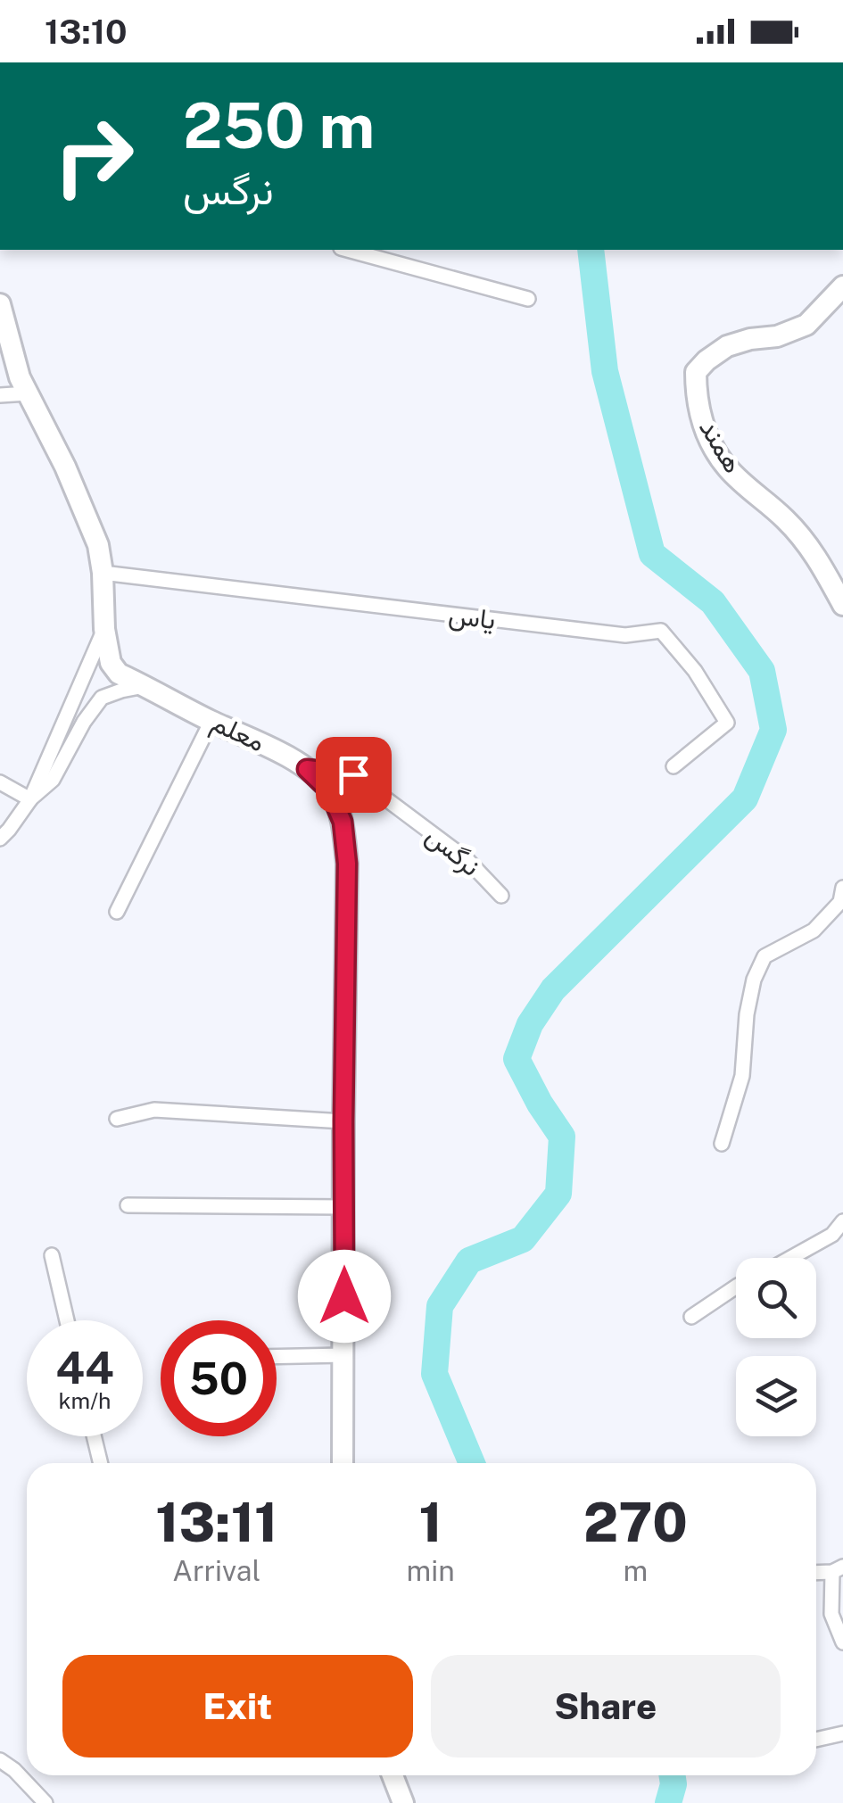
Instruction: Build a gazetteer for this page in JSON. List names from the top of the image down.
{
  "streets": {
    "main road": ["همند", "معلم"],
    "street": ["یاس", "نرگس"]
  },
  "crossings": [
    ["یاس", "معلم"],
    ["معلم", "نرگس"]
  ],
  "page": {
    "status": "13:10",
    "turn": ["250 m", "نرگس"],
    "speed": "44 km/h",
    "limit": "50",
    "eta": [
      "13:11",
      "Arrival",
      "1",
      "min",
      "270",
      "m"
    ],
    "buttons": ["Exit", "Share"]
  }
}
